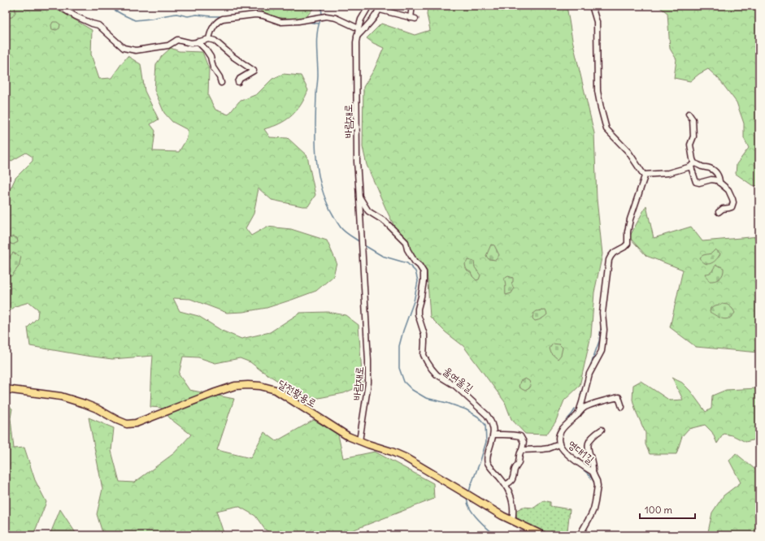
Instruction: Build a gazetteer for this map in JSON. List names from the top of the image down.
{
  "streets": {
    "main road": ["달전황용로"],
    "street": ["바람재로", "울여울길", "영대1길"]
  },
  "crossings": [
    ["바람재로", "울여울길"],
    ["바람재로", "달전황용로"]
  ],
  "scale_bar": "100 m"
}
